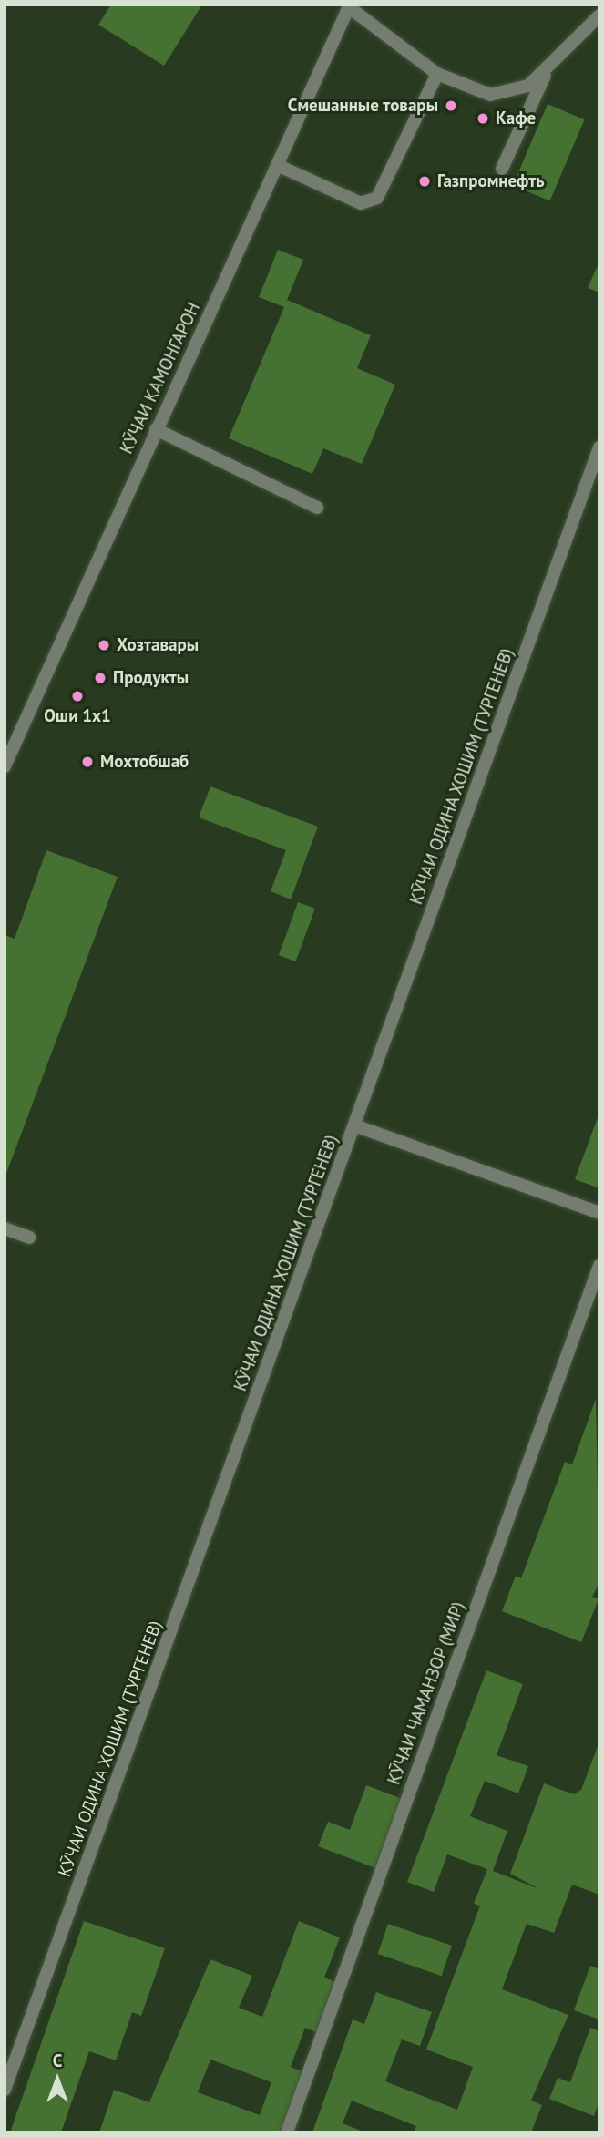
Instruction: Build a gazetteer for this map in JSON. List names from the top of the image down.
{
  "streets": {
    "street": ["КӮЧАИ КАМОНГАРОН", "КӮЧАИ ОДИНА ХОШИМ (ТУРГЕНЕВ)", "КӮЧАИ ЧАМАНЗОР (МИР)"]
  },
  "places": [
    "Смешанные товары",
    "Кафе",
    "Газпромнефть",
    "Хозтавары",
    "Продукты",
    "Оши 1x1",
    "Мохтобшаб"
  ],
  "north": "top"
}
